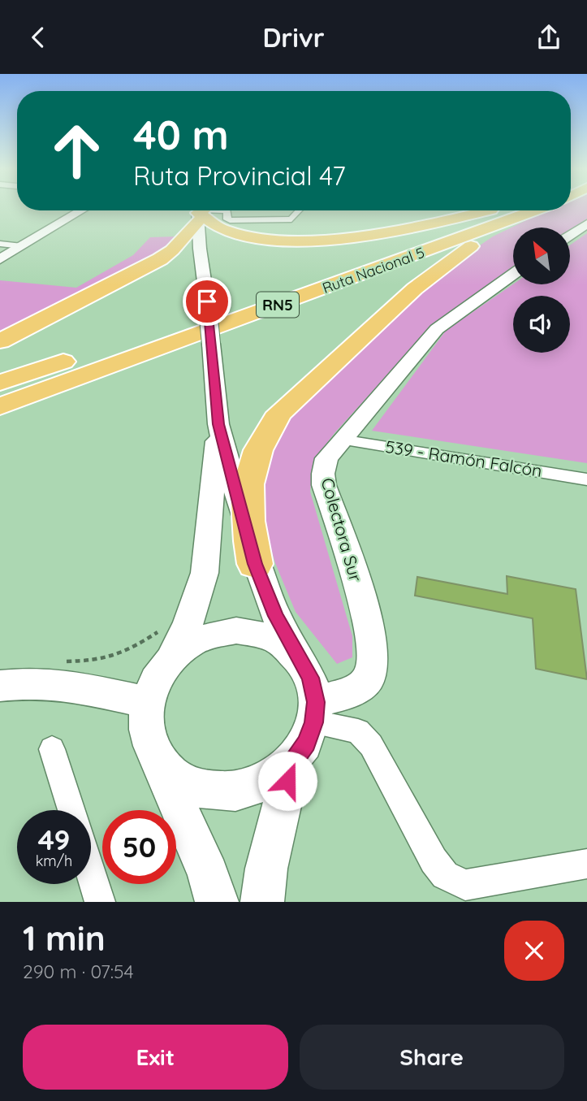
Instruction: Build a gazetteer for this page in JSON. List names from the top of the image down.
{
  "streets": {
    "highway": ["Ruta Nacional 5", "RN5"],
    "main road": ["Colectora Sur"],
    "street": ["539 - Ramón Falcón"]
  },
  "crossings": [
    ["539 - Ramón Falcón", "Colectora Sur"]
  ],
  "north": "top left",
  "page": {
    "header": "Drivr",
    "turn": ["40 m", "Ruta Provincial 47"],
    "speed": "49 km/h",
    "limit": "50",
    "heading": ["1 min", "290 m · 07:54"],
    "buttons": ["Exit", "Share"]
  }
}
